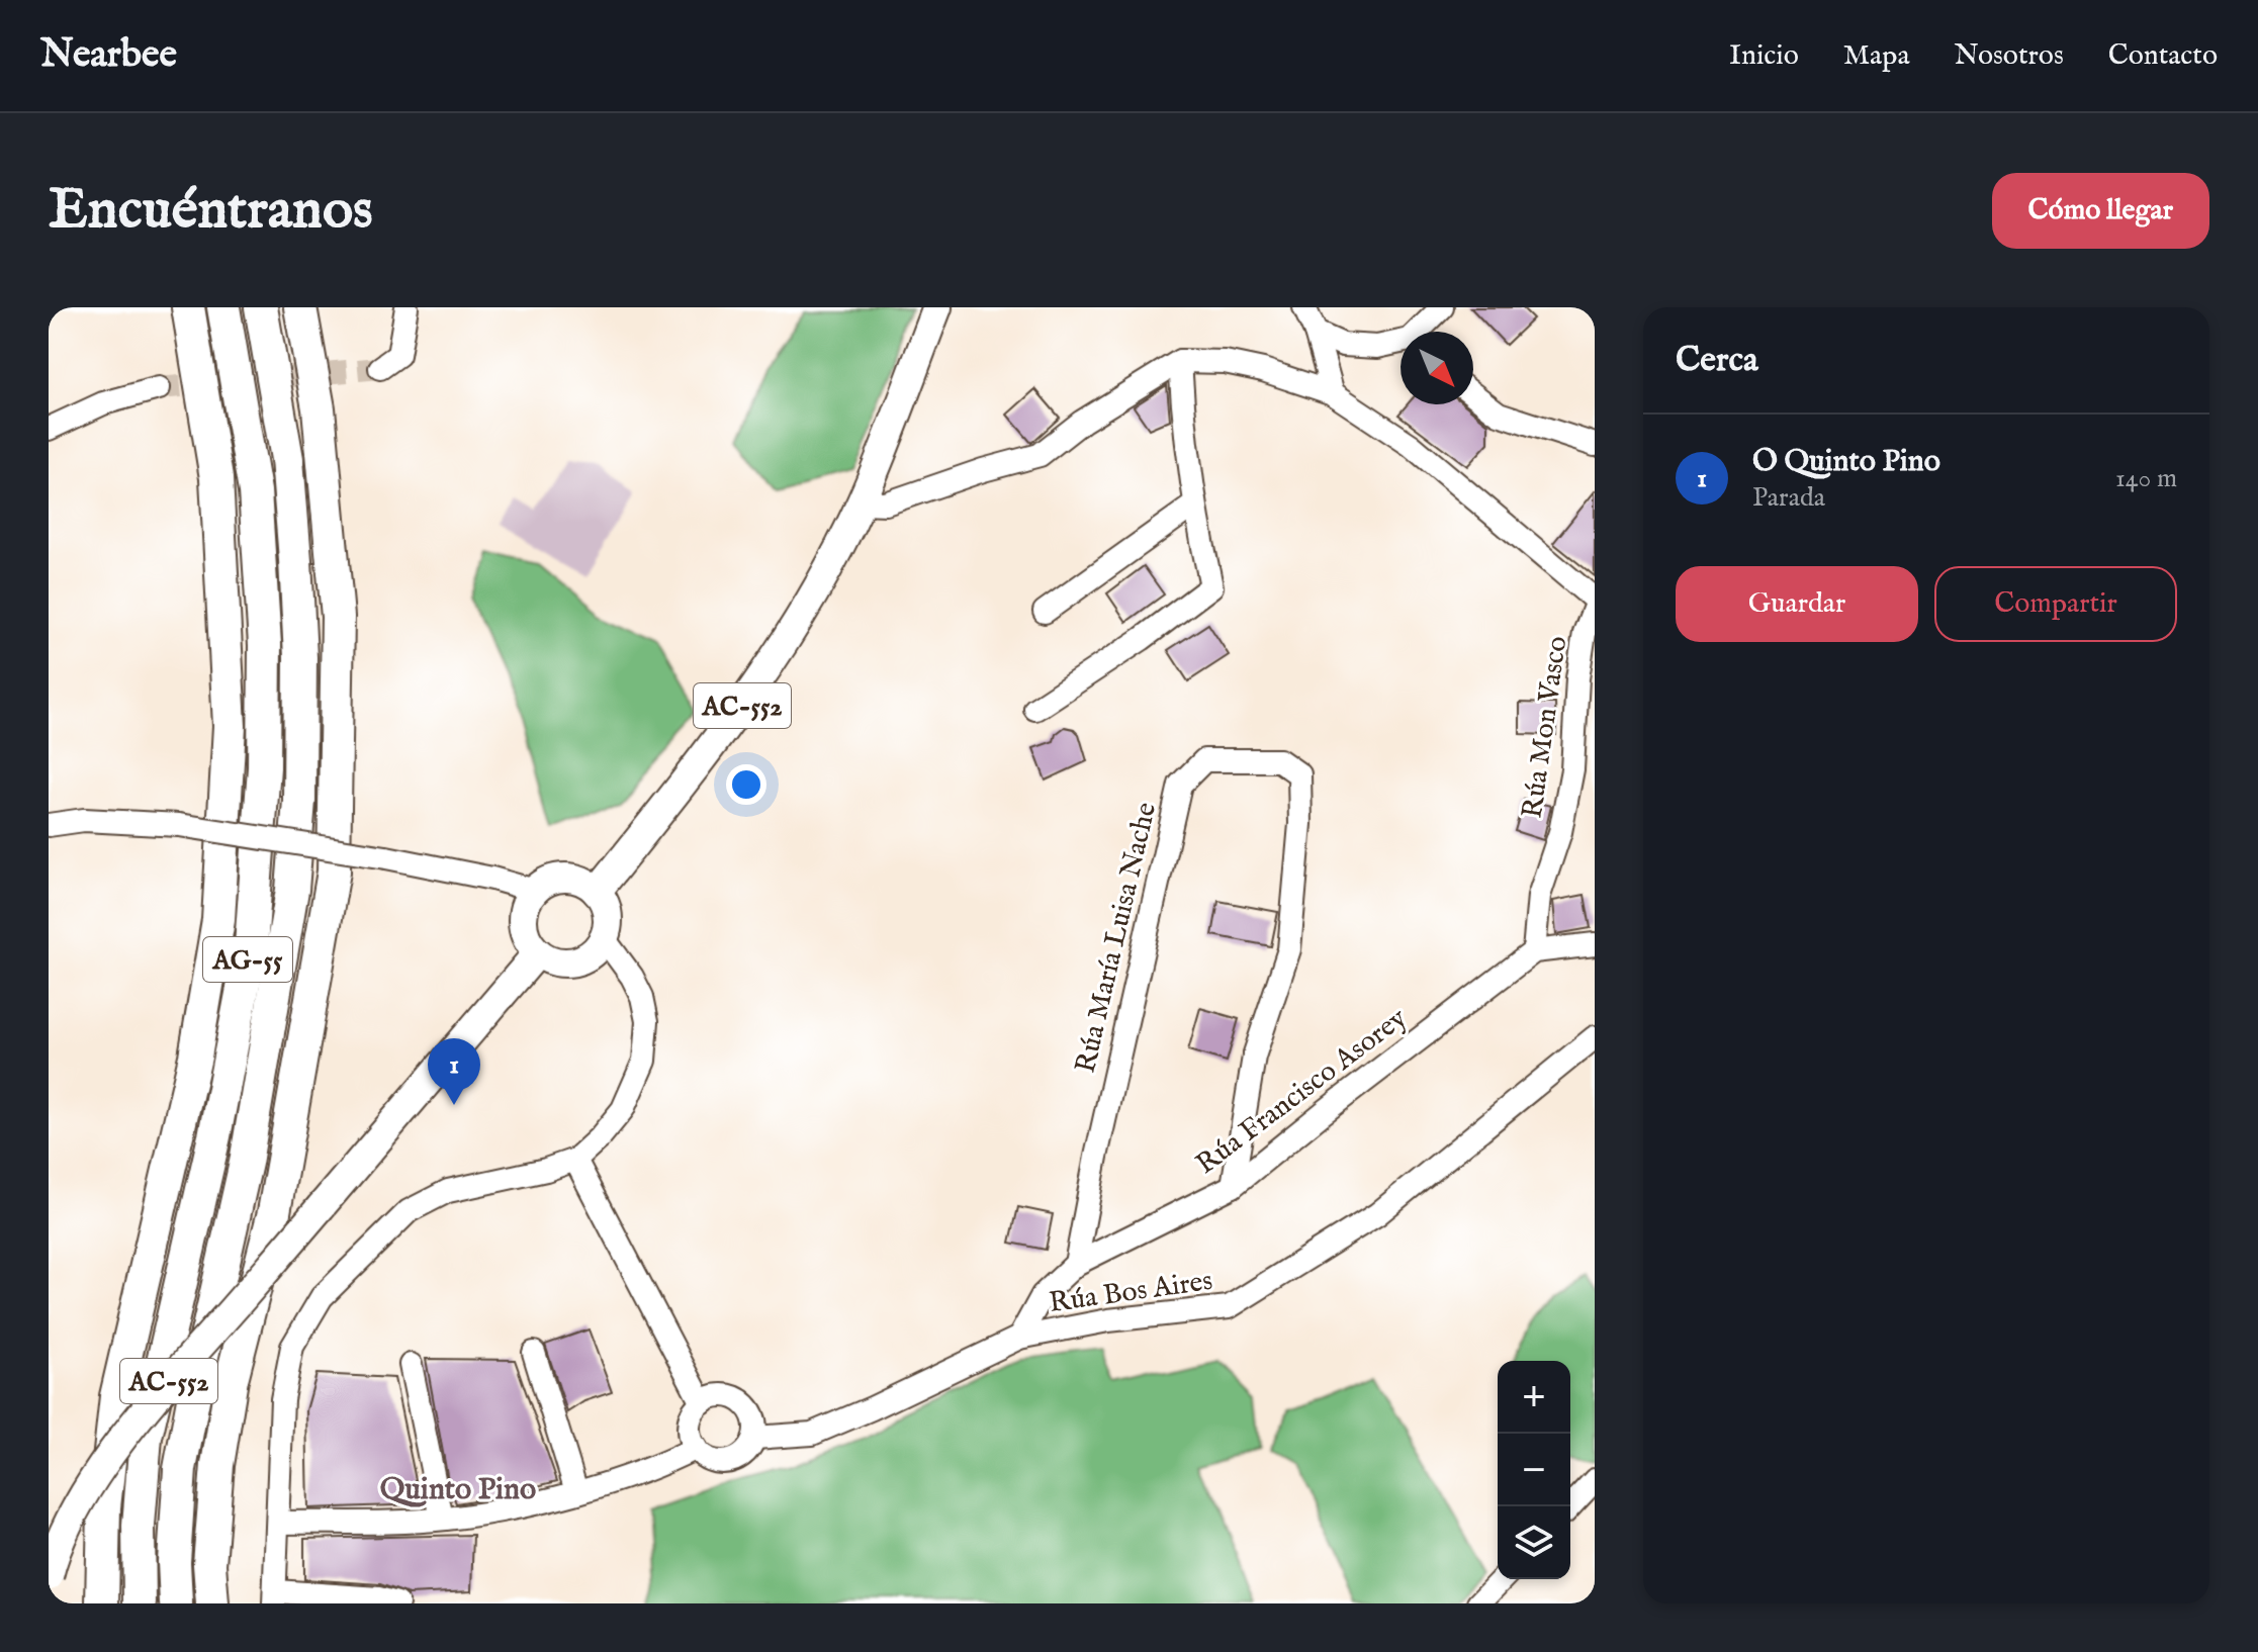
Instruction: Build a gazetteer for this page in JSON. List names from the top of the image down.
{
  "streets": {
    "highway": ["AG-55"],
    "main road": ["AC-552"],
    "street": [
      "Rúa Mon Vasco",
      "Rúa María Luisa Nache",
      "Rúa Francisco Asorey",
      "Rúa Bos Aires"
    ]
  },
  "crossings": [
    ["Rúa Mon Vasco", "Rúa Francisco Asorey"],
    ["Rúa María Luisa Nache", "Rúa Francisco Asorey"],
    ["Rúa Francisco Asorey", "Rúa Bos Aires"]
  ],
  "districts": ["Quinto Pino"],
  "north": "bottom right",
  "page": {
    "header": "Nearbee",
    "nav": [
      "Inicio",
      "Mapa",
      "Nosotros",
      "Contacto"
    ],
    "buttons": [
      "Cómo llegar",
      ["Guardar", "Compartir"]
    ],
    "title": "Encuéntranos",
    "heading": "Cerca",
    "list": [
      {
        "mark": "1",
        "name": "O Quinto Pino",
        "note": "Parada",
        "value": "140 m"
      }
    ],
    "pins": "1",
    "map_buttons": ["+", "−"]
  }
}
